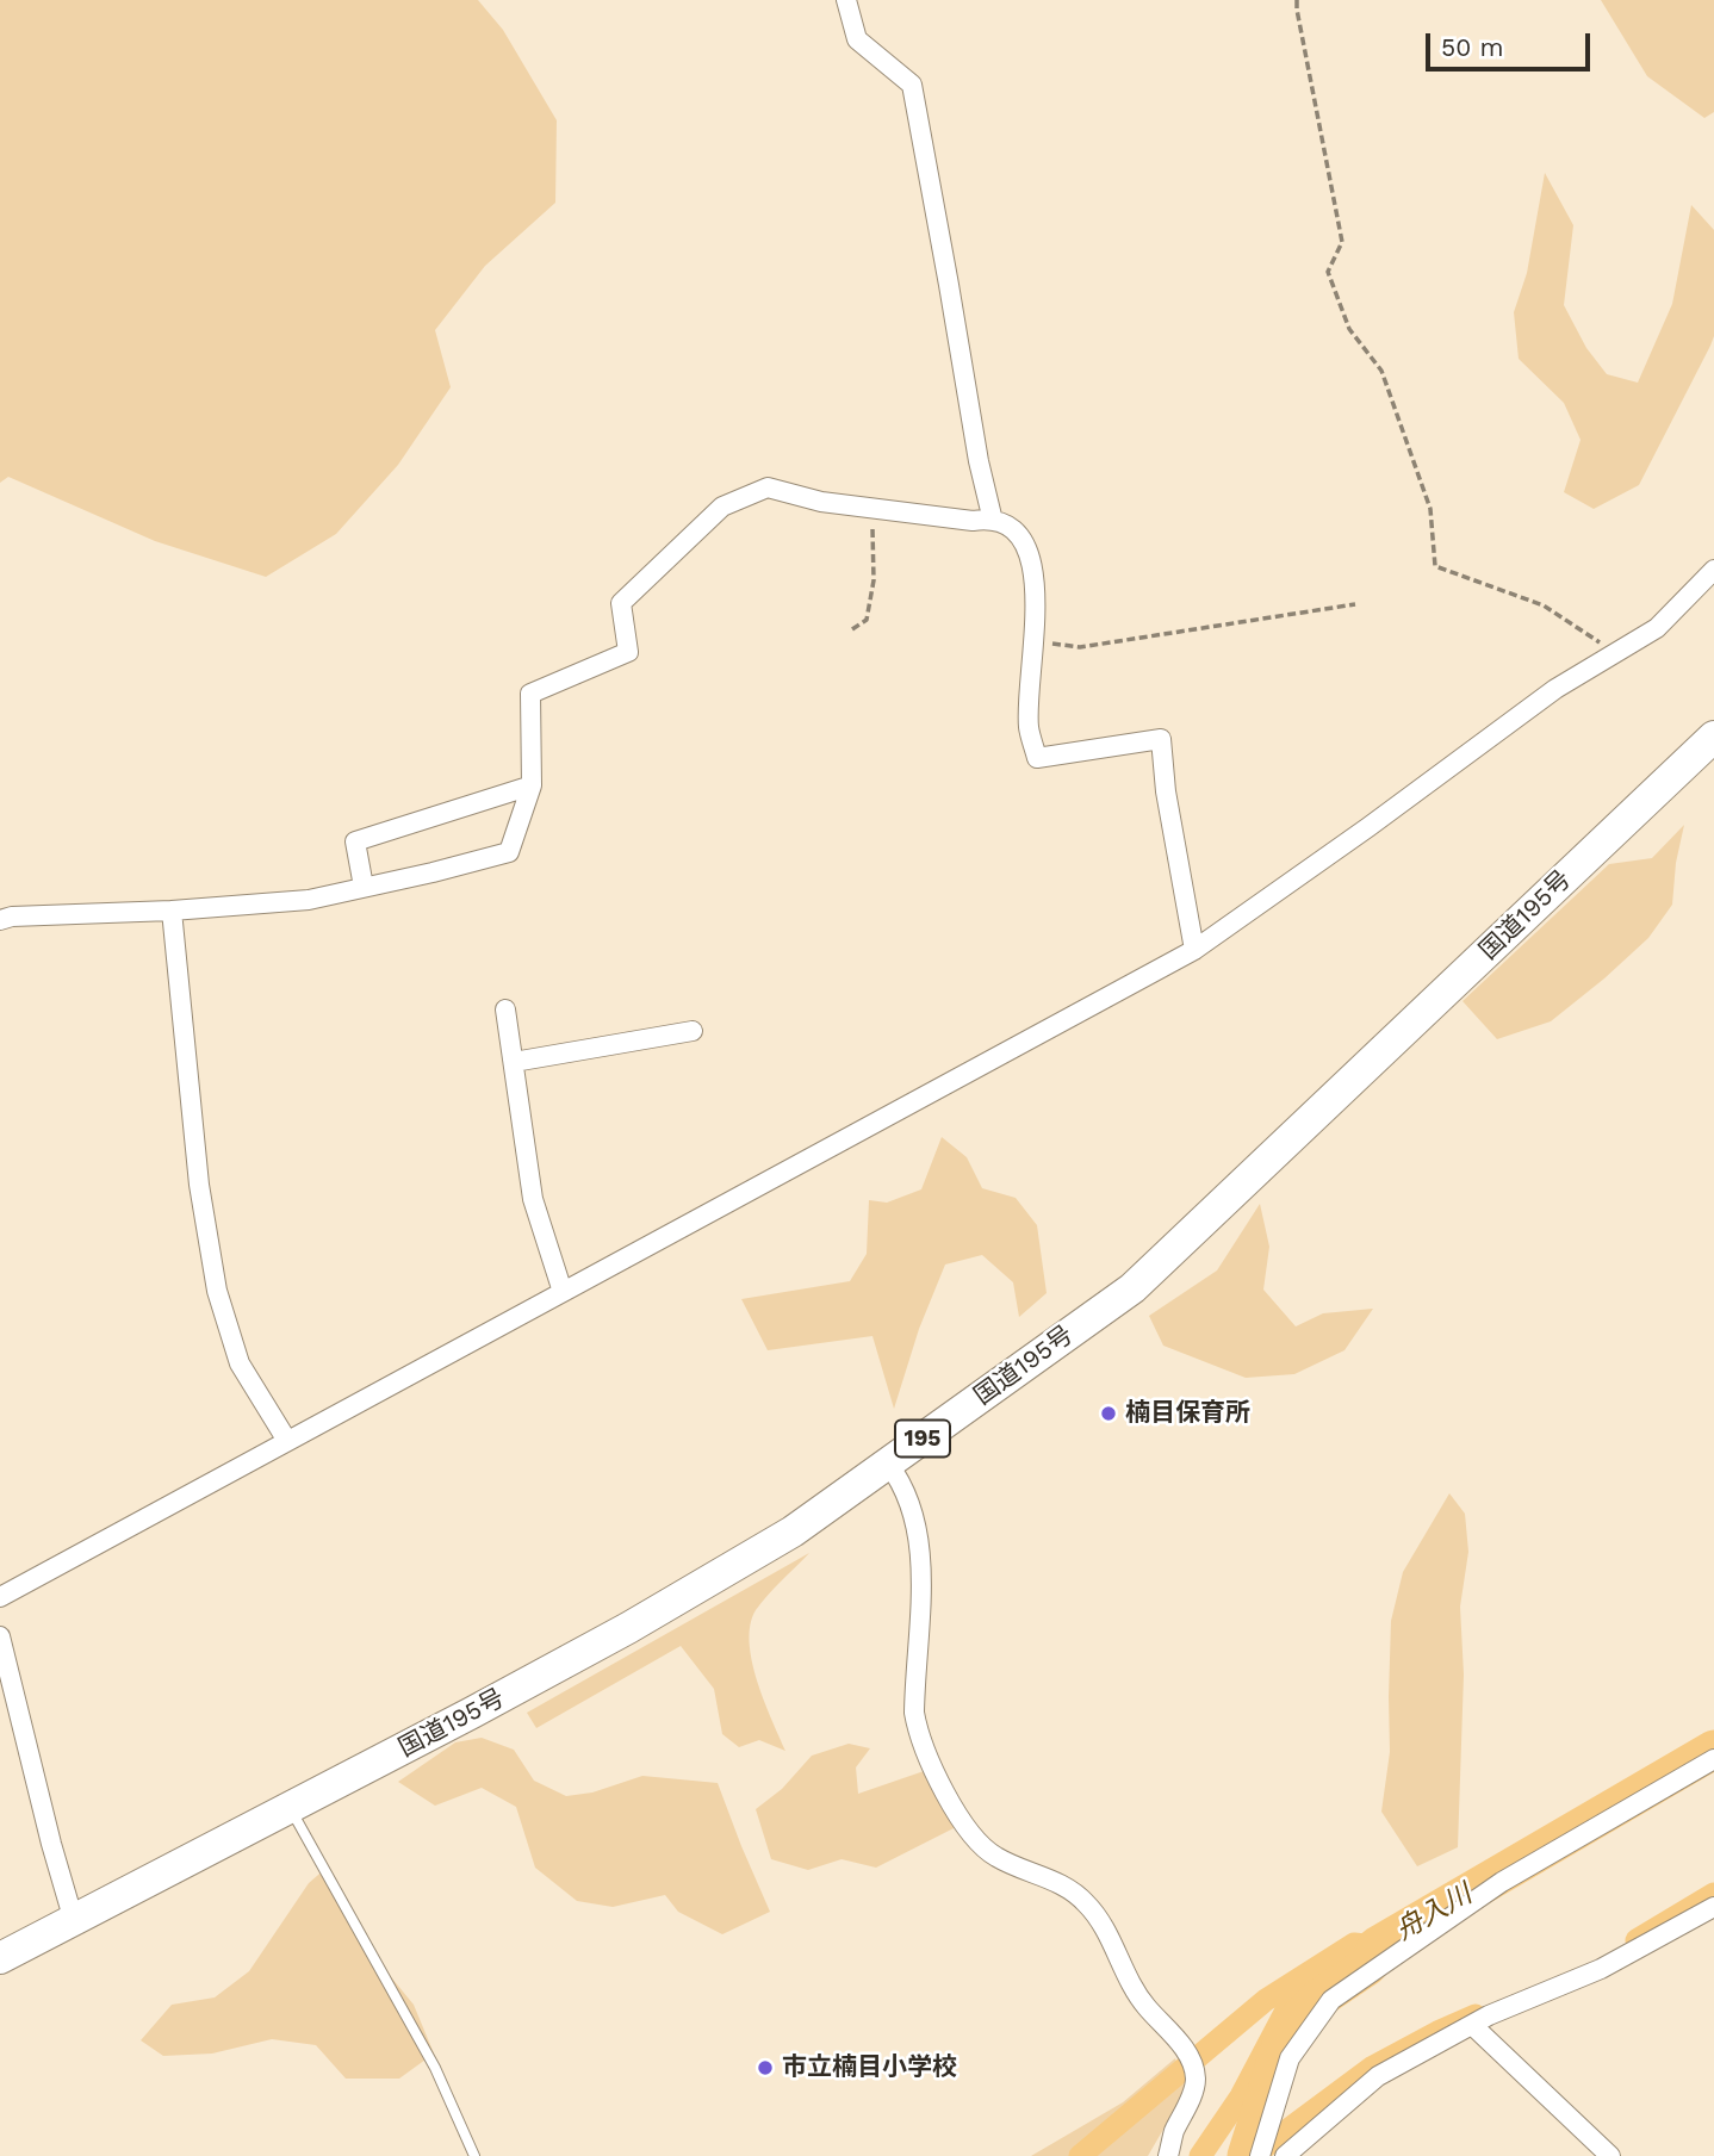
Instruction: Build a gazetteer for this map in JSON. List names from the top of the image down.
{
  "streets": {
    "highway": ["国道195号", "195"]
  },
  "water": ["舟入川"],
  "places": ["楠目保育所", "市立楠目小学校"],
  "scale_bar": "50 m"
}
